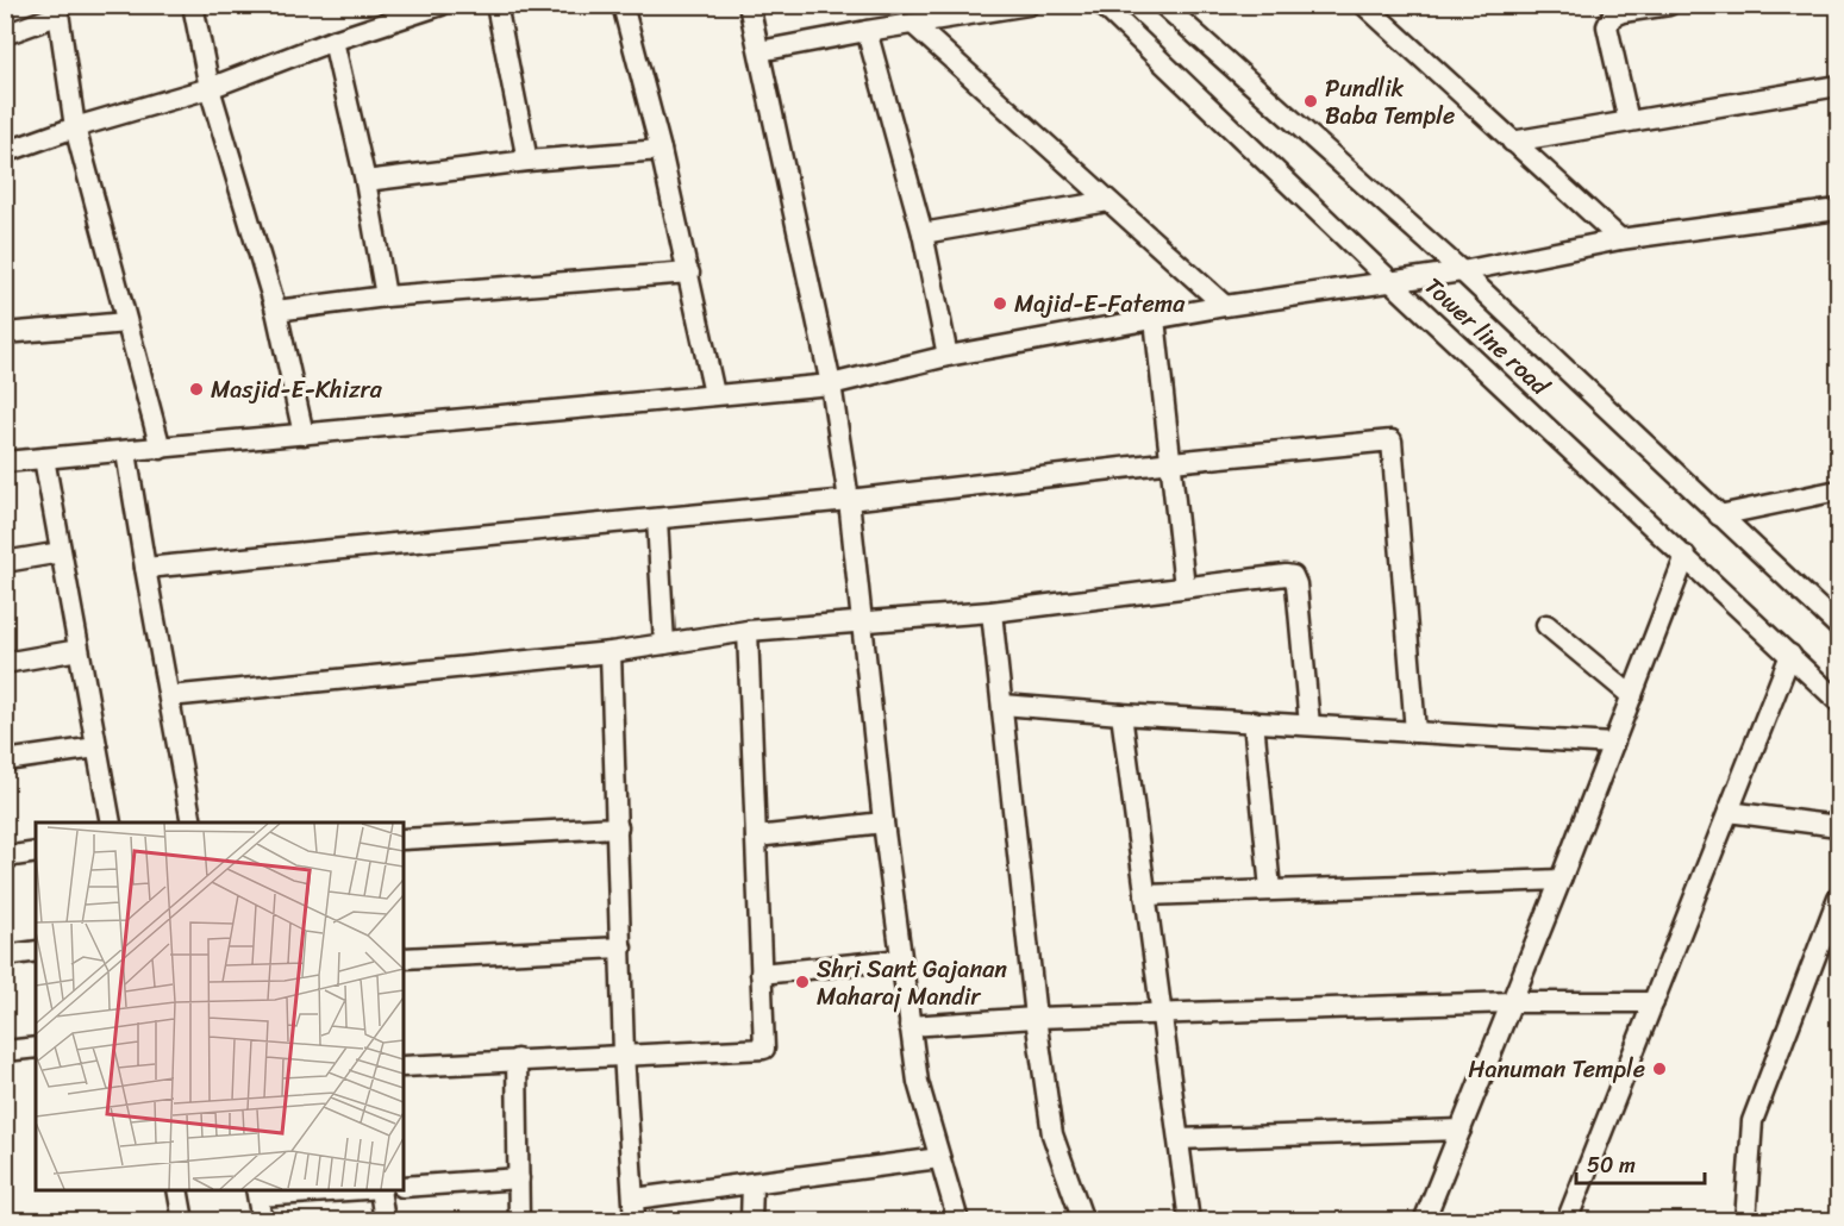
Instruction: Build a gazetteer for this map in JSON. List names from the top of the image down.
{
  "streets": {
    "street": ["Tower line road"]
  },
  "places": [
    "Pundlik Baba Temple",
    "Majid-E-Fatema",
    "Masjid-E-Khizra",
    "Shri Sant Gajanan Maharaj Mandir",
    "Hanuman Temple"
  ],
  "scale_bar": "50 m"
}
